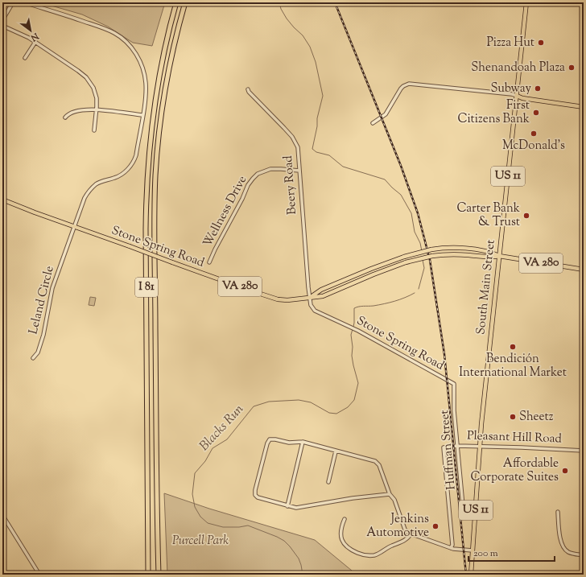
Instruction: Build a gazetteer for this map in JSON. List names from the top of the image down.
{
  "streets": {
    "highway": ["I 81"],
    "main road": [
      "US 11",
      "Stone Spring Road",
      "VA 280",
      "South Main Street"
    ],
    "street": [
      "Beery Road",
      "Wellness Drive",
      "Leland Circle",
      "Pleasant Hill Road",
      "Huffman Street"
    ]
  },
  "crossings": [
    ["Beery Road", "Wellness Drive"],
    ["Beery Road", "Stone Spring Road"],
    ["Stone Spring Road", "South Main Street"],
    ["Stone Spring Road", "Leland Circle"],
    ["Stone Spring Road", "Huffman Street"],
    ["South Main Street", "Pleasant Hill Road"],
    ["Pleasant Hill Road", "Huffman Street"]
  ],
  "water": ["Blacks Run"],
  "parks": ["Purcell Park"],
  "places": [
    "Pizza Hut",
    "Shenandoah Plaza",
    "Subway",
    "First Citizens Bank",
    "McDonald's",
    "Carter Bank & Trust",
    "Bendición International Market",
    "Sheetz",
    "Affordable Corporate Suites",
    "Jenkins Automotive"
  ],
  "scale_bar": "200 m",
  "north": "bottom right"
}
